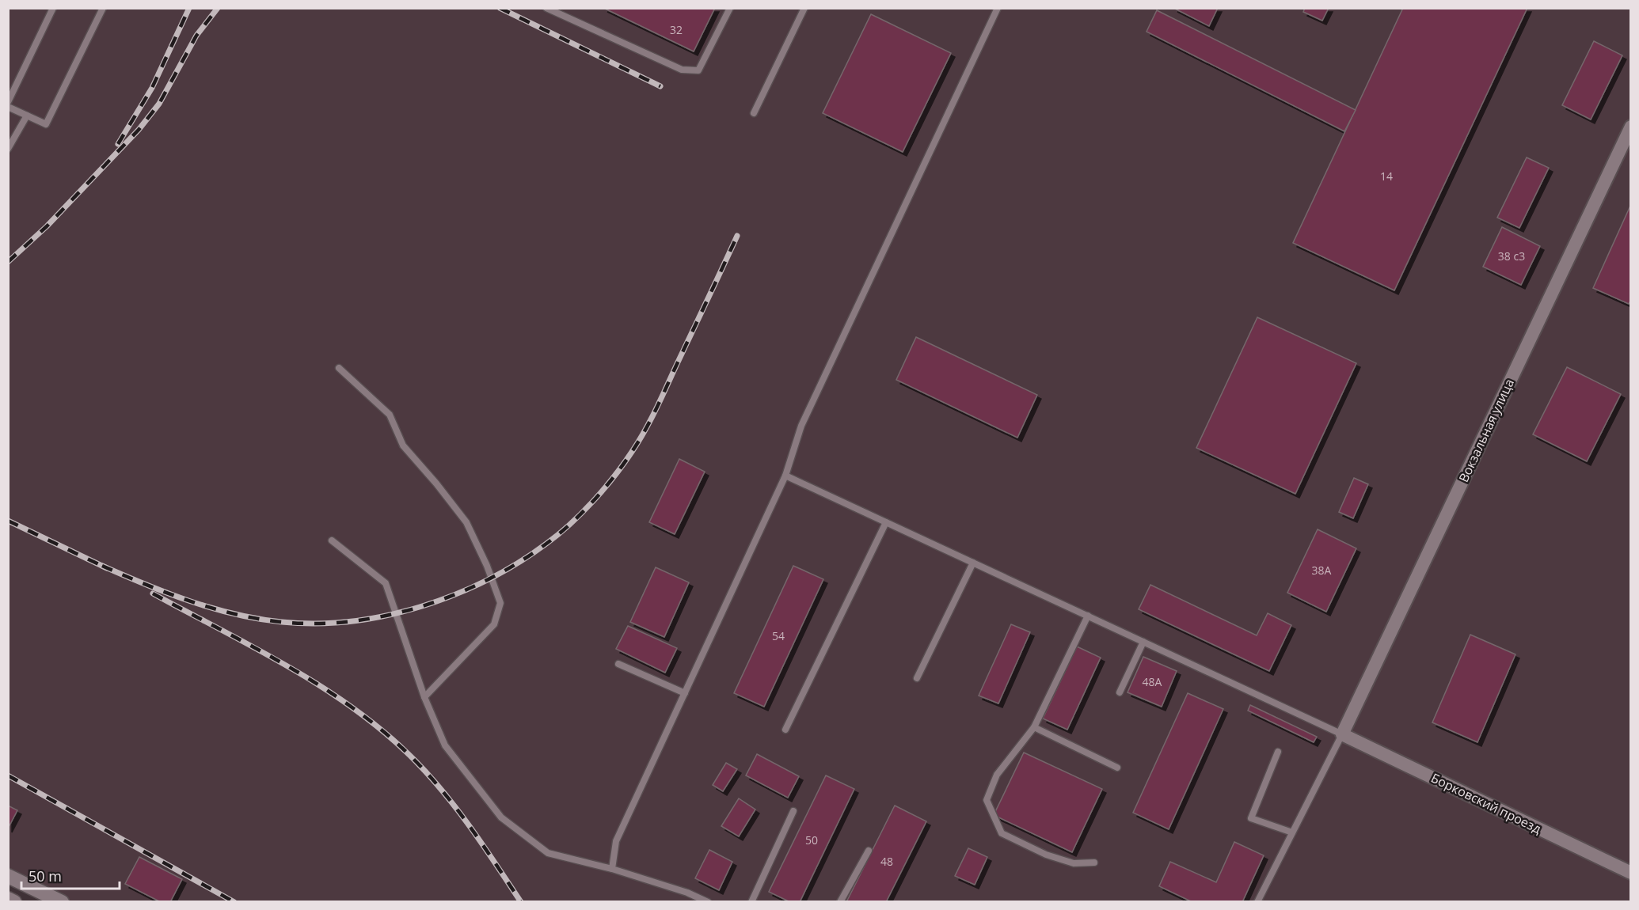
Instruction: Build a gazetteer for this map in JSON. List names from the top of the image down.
{
  "streets": {
    "street": ["Вокзальная улица", "Борковский проезд"]
  },
  "crossings": [
    ["Вокзальная улица", "Борковский проезд"]
  ],
  "house_numbers": [
    "32",
    "14",
    "38 с3",
    "38А",
    "54",
    "48А",
    "50",
    "48"
  ],
  "scale_bar": "50 m"
}
